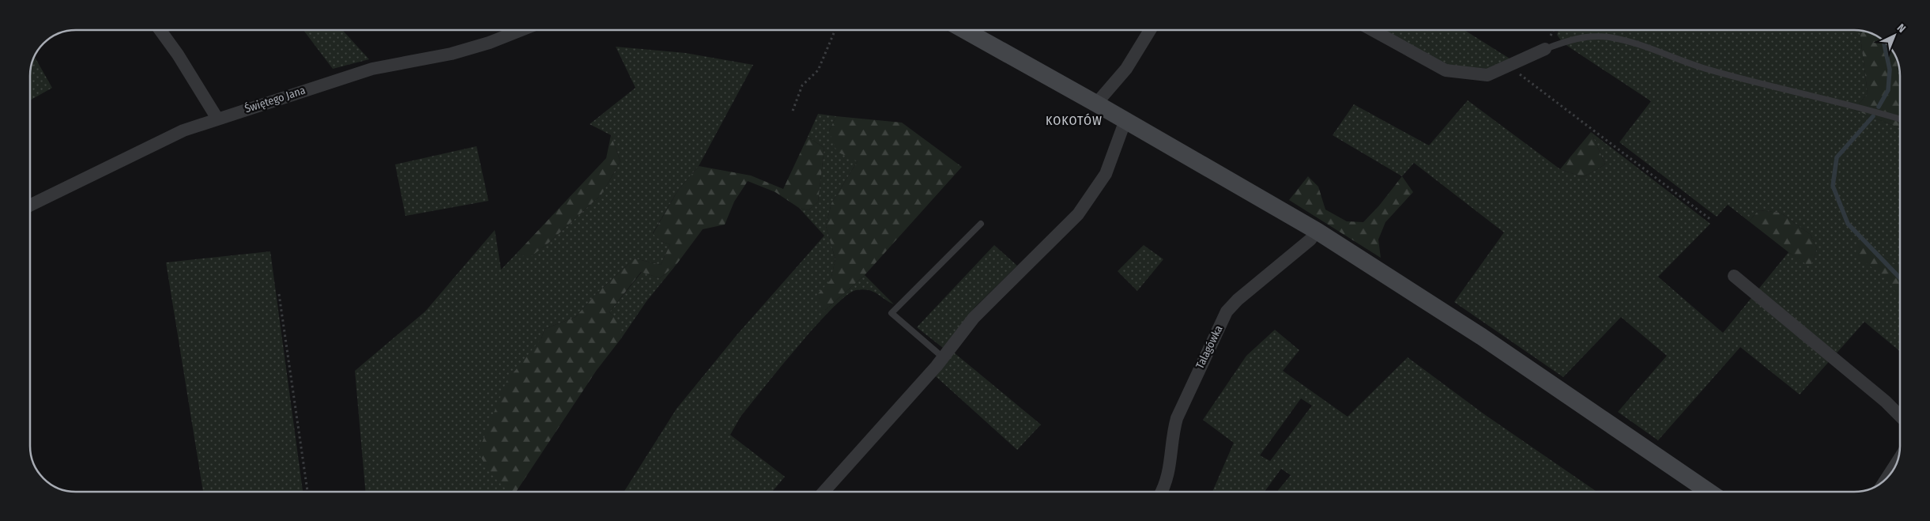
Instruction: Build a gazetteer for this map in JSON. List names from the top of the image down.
{
  "streets": {
    "street": ["Świętego Jana", "Talagówka"]
  },
  "districts": ["KOKOTÓW"],
  "north": "top right"
}
